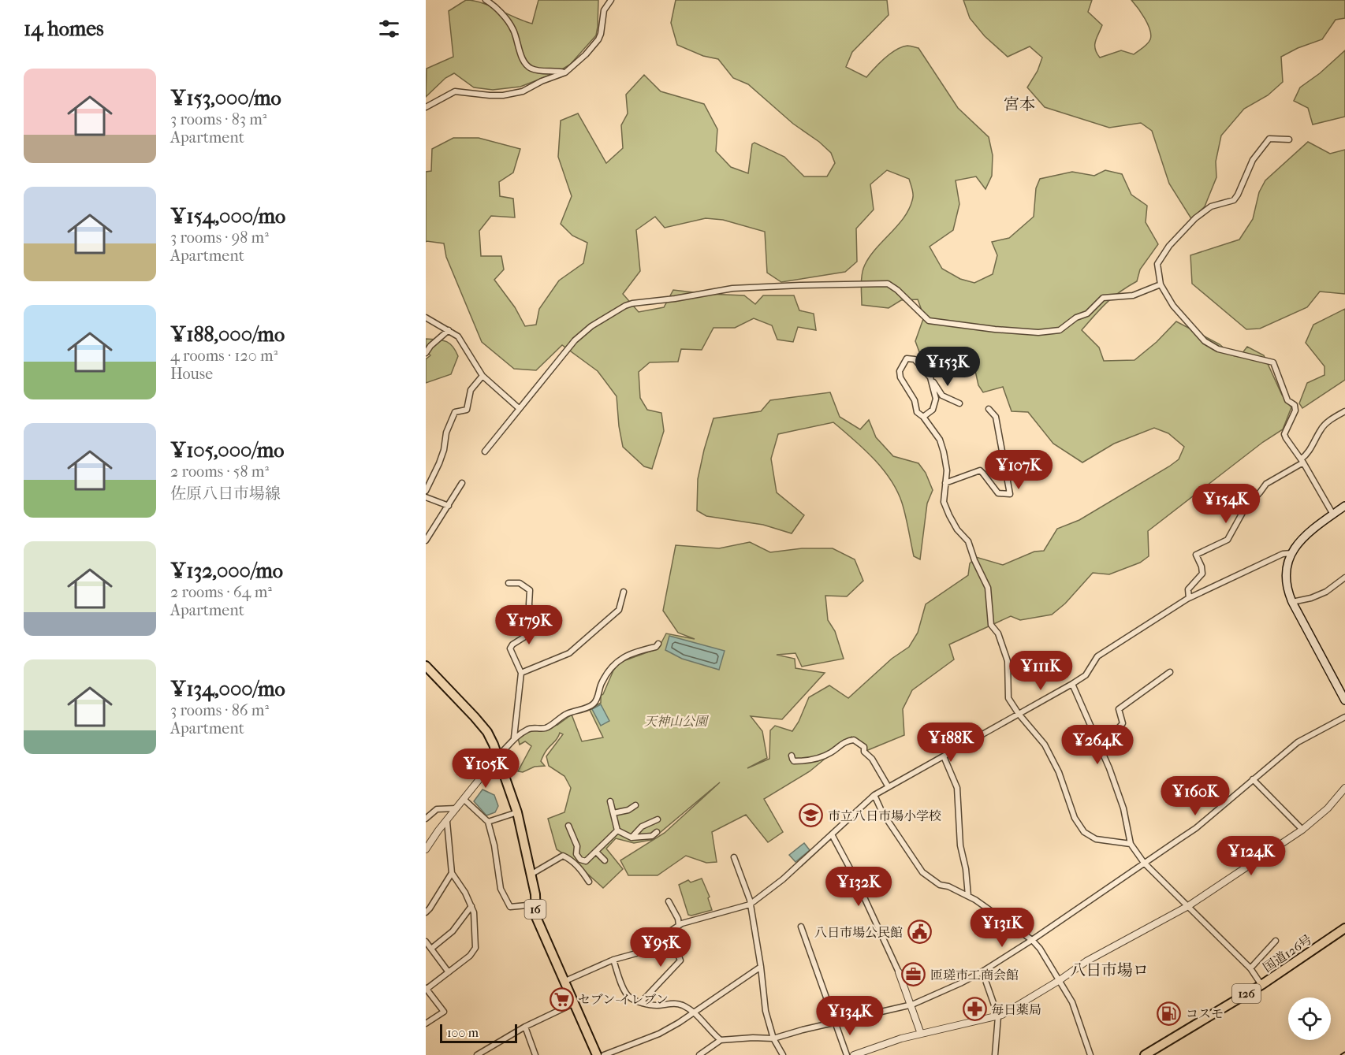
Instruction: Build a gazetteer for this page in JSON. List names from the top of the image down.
{
  "streets": {
    "main road": ["16", "国道126号", "126"]
  },
  "districts": ["宮本", "八日市場ロ"],
  "parks": ["天神山公園"],
  "places": {
    "school or university": ["市立八日市場小学校"],
    "public building": ["八日市場公民館"],
    "office": ["匝瑳市工商会館"],
    "supermarket": ["セブン-イレブン"],
    "pharmacy": ["毎日薬局"],
    "fuel station": ["コスモ"]
  },
  "scale_bar": "100 m",
  "page": {
    "heading": "14 homes",
    "list": [
      {
        "name": "¥153,000/mo",
        "note": "3 rooms · 83 m² · Apartment"
      },
      {
        "name": "¥154,000/mo",
        "note": "3 rooms · 98 m² · Apartment"
      },
      {
        "name": "¥188,000/mo",
        "note": "4 rooms · 120 m² · House"
      },
      {
        "name": "¥105,000/mo",
        "note": "2 rooms · 58 m² · 佐原八日市場線"
      },
      {
        "name": "¥132,000/mo",
        "note": "2 rooms · 64 m² · Apartment"
      },
      {
        "name": "¥134,000/mo",
        "note": "3 rooms · 86 m² · Apartment"
      }
    ],
    "price": [
      "¥153K",
      "¥107K",
      "¥154K",
      "¥179K",
      "¥111K",
      "¥188K",
      "¥264K",
      "¥105K",
      "¥160K",
      "¥124K",
      "¥132K",
      "¥131K",
      "¥95K",
      "¥134K"
    ],
    "scale": "100 m"
  }
}
